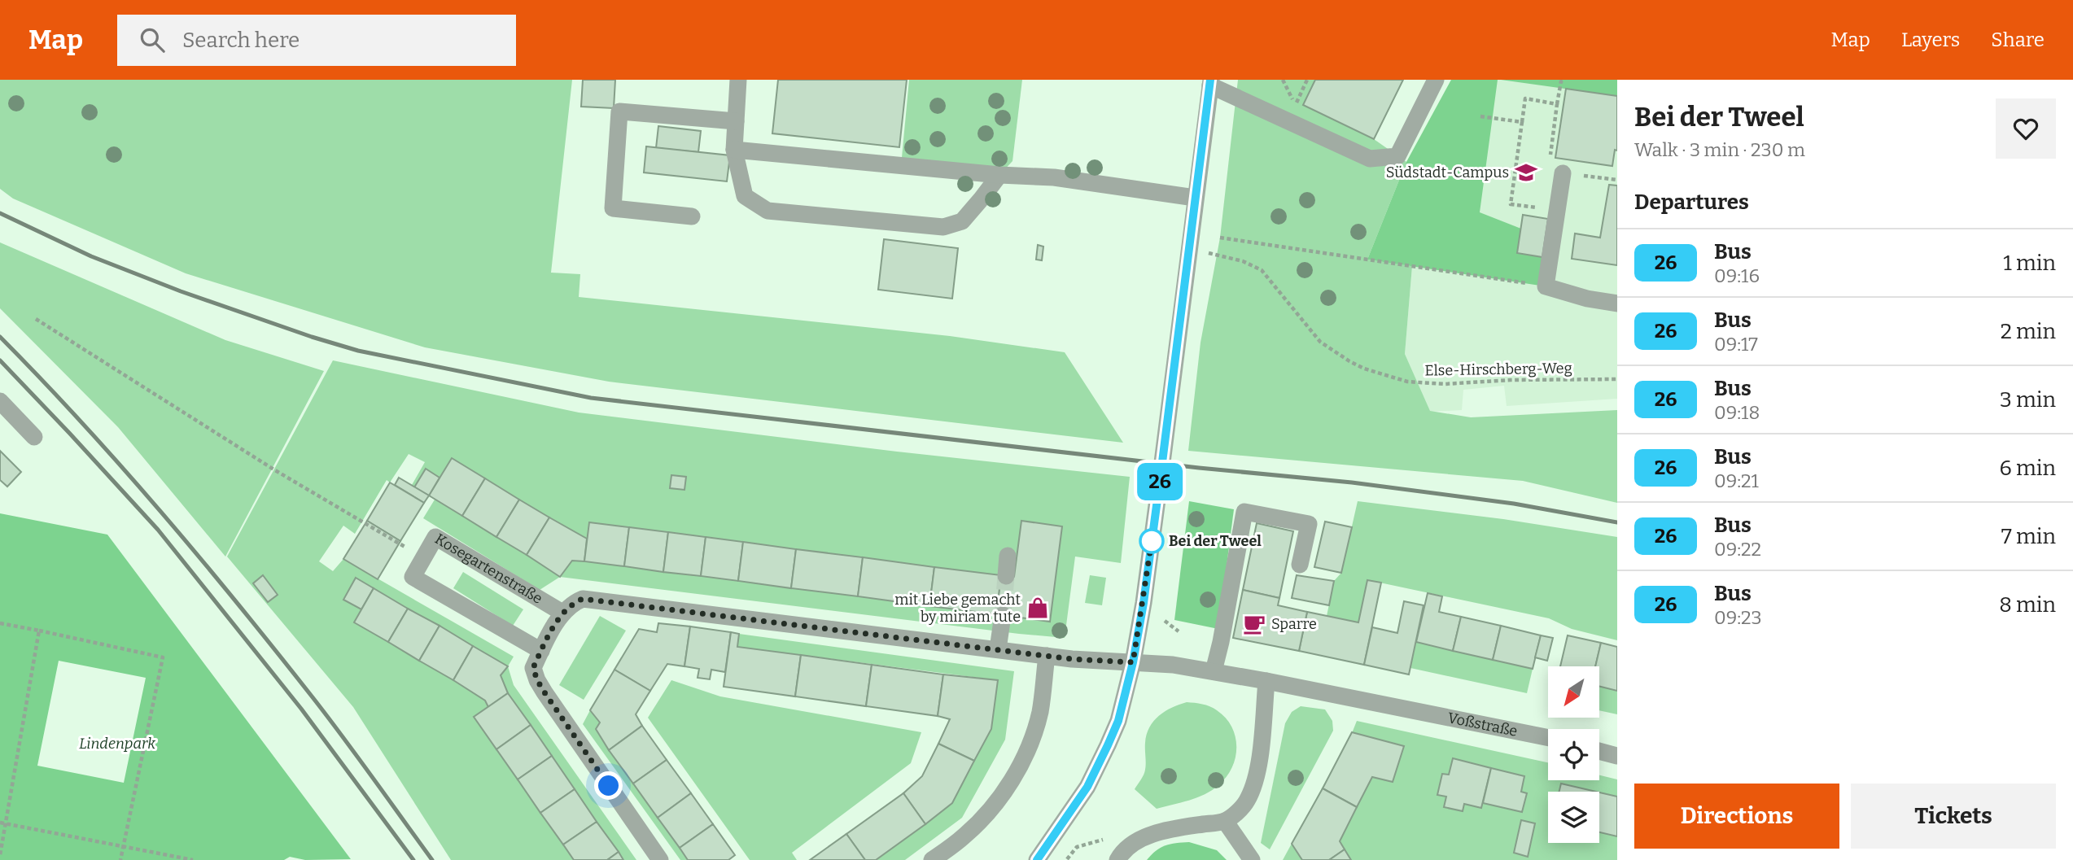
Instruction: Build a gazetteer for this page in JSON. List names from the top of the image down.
{
  "streets": {
    "street": ["Kosegartenstraße", "Voßstraße"],
    "path": ["Else-Hirschberg-Weg"]
  },
  "parks": ["Lindenpark"],
  "places": {
    "school or university": ["Südstadt-Campus"],
    "other": ["Bei der Tweel"],
    "shop": ["mit Liebe gemacht by miriam tute"],
    "cafe": ["Sparre"]
  },
  "lines": ["bus line 26"],
  "north": "bottom left",
  "page": {
    "header": "Map",
    "search": "Search here",
    "nav": ["Map", "Layers", "Share"],
    "on_map": "26",
    "heading": [
      ["Bei der Tweel", "Walk · 3 min · 230 m"],
      "Departures"
    ],
    "list": [
      {
        "mark": "26",
        "name": "Bus",
        "note": "09:16",
        "value": "1 min"
      },
      {
        "mark": "26",
        "name": "Bus",
        "note": "09:17",
        "value": "2 min"
      },
      {
        "mark": "26",
        "name": "Bus",
        "note": "09:18",
        "value": "3 min"
      },
      {
        "mark": "26",
        "name": "Bus",
        "note": "09:21",
        "value": "6 min"
      },
      {
        "mark": "26",
        "name": "Bus",
        "note": "09:22",
        "value": "7 min"
      },
      {
        "mark": "26",
        "name": "Bus",
        "note": "09:23",
        "value": "8 min"
      }
    ],
    "buttons": ["Directions", "Tickets"]
  }
}
